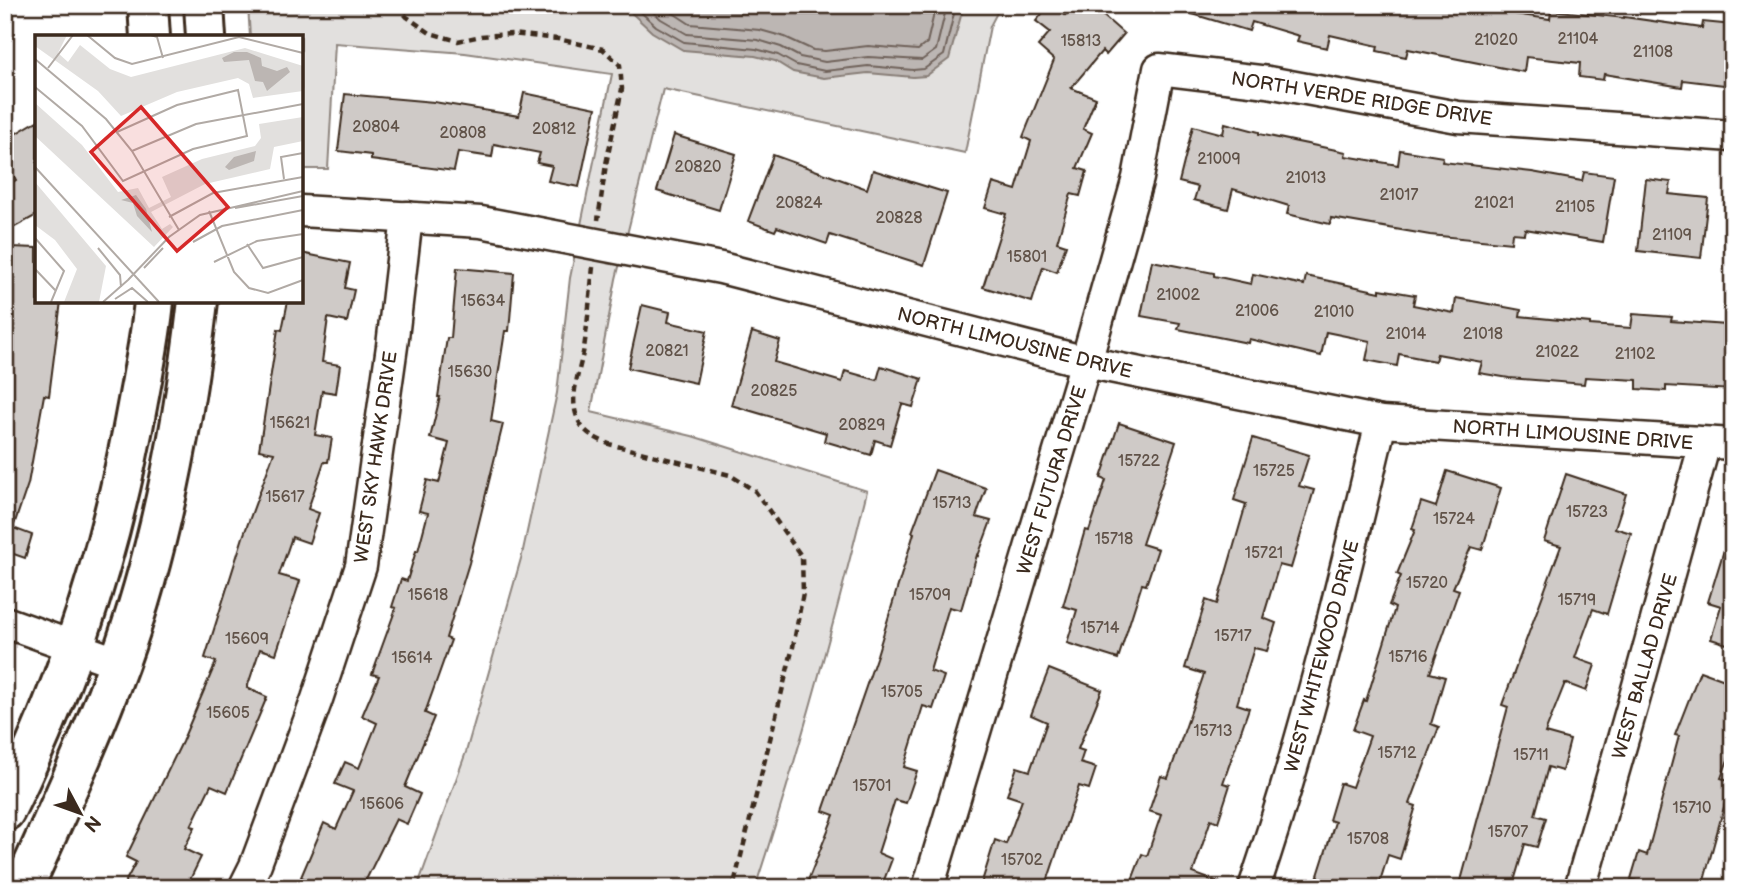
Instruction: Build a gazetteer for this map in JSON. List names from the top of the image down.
{
  "streets": {
    "street": [
      "NORTH VERDE RIDGE DRIVE",
      "NORTH LIMOUSINE DRIVE",
      "WEST SKY HAWK DRIVE",
      "WEST FUTURA DRIVE",
      "WEST WHITEWOOD DRIVE",
      "WEST BALLAD DRIVE"
    ]
  },
  "crossings": [
    ["NORTH VERDE RIDGE DRIVE", "WEST FUTURA DRIVE"],
    ["NORTH LIMOUSINE DRIVE", "WEST SKY HAWK DRIVE"],
    ["NORTH LIMOUSINE DRIVE", "WEST FUTURA DRIVE"],
    ["NORTH LIMOUSINE DRIVE", "WEST WHITEWOOD DRIVE"],
    ["NORTH LIMOUSINE DRIVE", "WEST BALLAD DRIVE"]
  ],
  "house_numbers": [
    "21104",
    "21020",
    "15813",
    "21108",
    "20804",
    "20812",
    "20808",
    "21009",
    "20820",
    "21013",
    "21017",
    "20824",
    "21021",
    "21105",
    "20828",
    "21109",
    "15801",
    "21002",
    "15634",
    "21006",
    "21010",
    "21014",
    "21018",
    "20821",
    "21022",
    "21102",
    "15630",
    "20825",
    "15621",
    "20829",
    "15722",
    "15725",
    "15617",
    "15713",
    "15723",
    "15724",
    "15718",
    "15721",
    "15720",
    "15618",
    "15709",
    "15719",
    "15714",
    "15717",
    "15609",
    "15716",
    "15614",
    "15705",
    "15605",
    "15713",
    "15712",
    "15711",
    "15701",
    "15606",
    "15710",
    "15707",
    "15708",
    "15702"
  ],
  "north": "bottom right"
}
